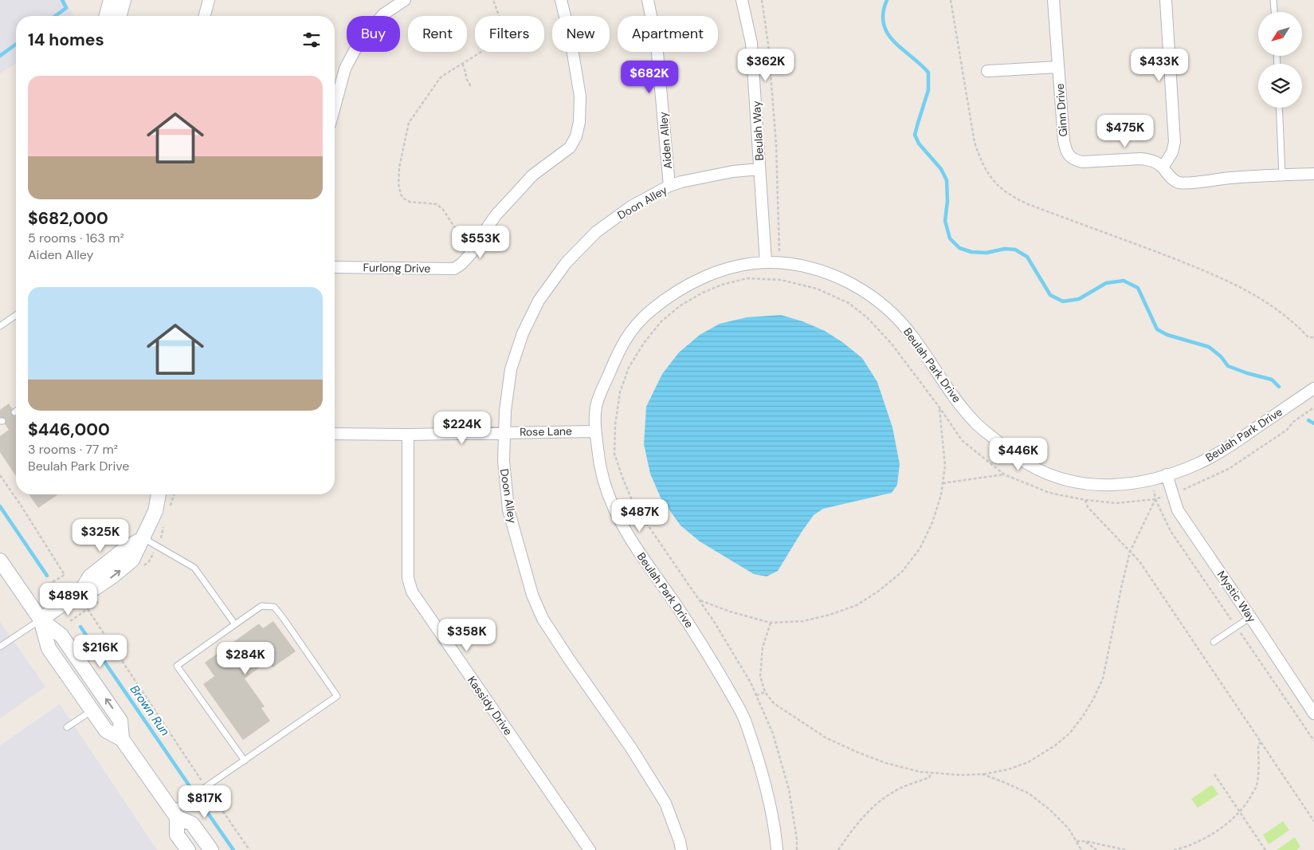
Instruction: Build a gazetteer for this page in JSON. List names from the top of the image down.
{
  "streets": {
    "street": [
      "Ginn Drive",
      "Beulah Way",
      "Aiden Alley",
      "Doon Alley",
      "Furlong Drive",
      "Beulah Park Drive",
      "Rose Lane",
      "Mystic Way",
      "Kassidy Drive"
    ]
  },
  "crossings": [
    ["Beulah Way", "Doon Alley"],
    ["Beulah Way", "Beulah Park Drive"],
    ["Aiden Alley", "Doon Alley"],
    ["Doon Alley", "Rose Lane"],
    ["Beulah Park Drive", "Rose Lane"],
    ["Beulah Park Drive", "Mystic Way"],
    ["Rose Lane", "Kassidy Drive"]
  ],
  "water": ["Brown Run"],
  "north": "bottom left",
  "page": {
    "chip": [
      "Buy",
      "Rent",
      "Filters",
      "New",
      "Apartment"
    ],
    "heading": "14 homes",
    "price": [
      "$362K",
      "$433K",
      "$682K",
      "$475K",
      "$553K",
      "$224K",
      "$446K",
      "$487K",
      "$325K",
      "$489K",
      "$358K",
      "$216K",
      "$284K",
      "$817K"
    ],
    "list": [
      {
        "name": "$682,000",
        "note": "5 rooms · 163 m² · Aiden Alley"
      },
      {
        "name": "$446,000",
        "note": "3 rooms · 77 m² · Beulah Park Drive"
      }
    ]
  }
}
